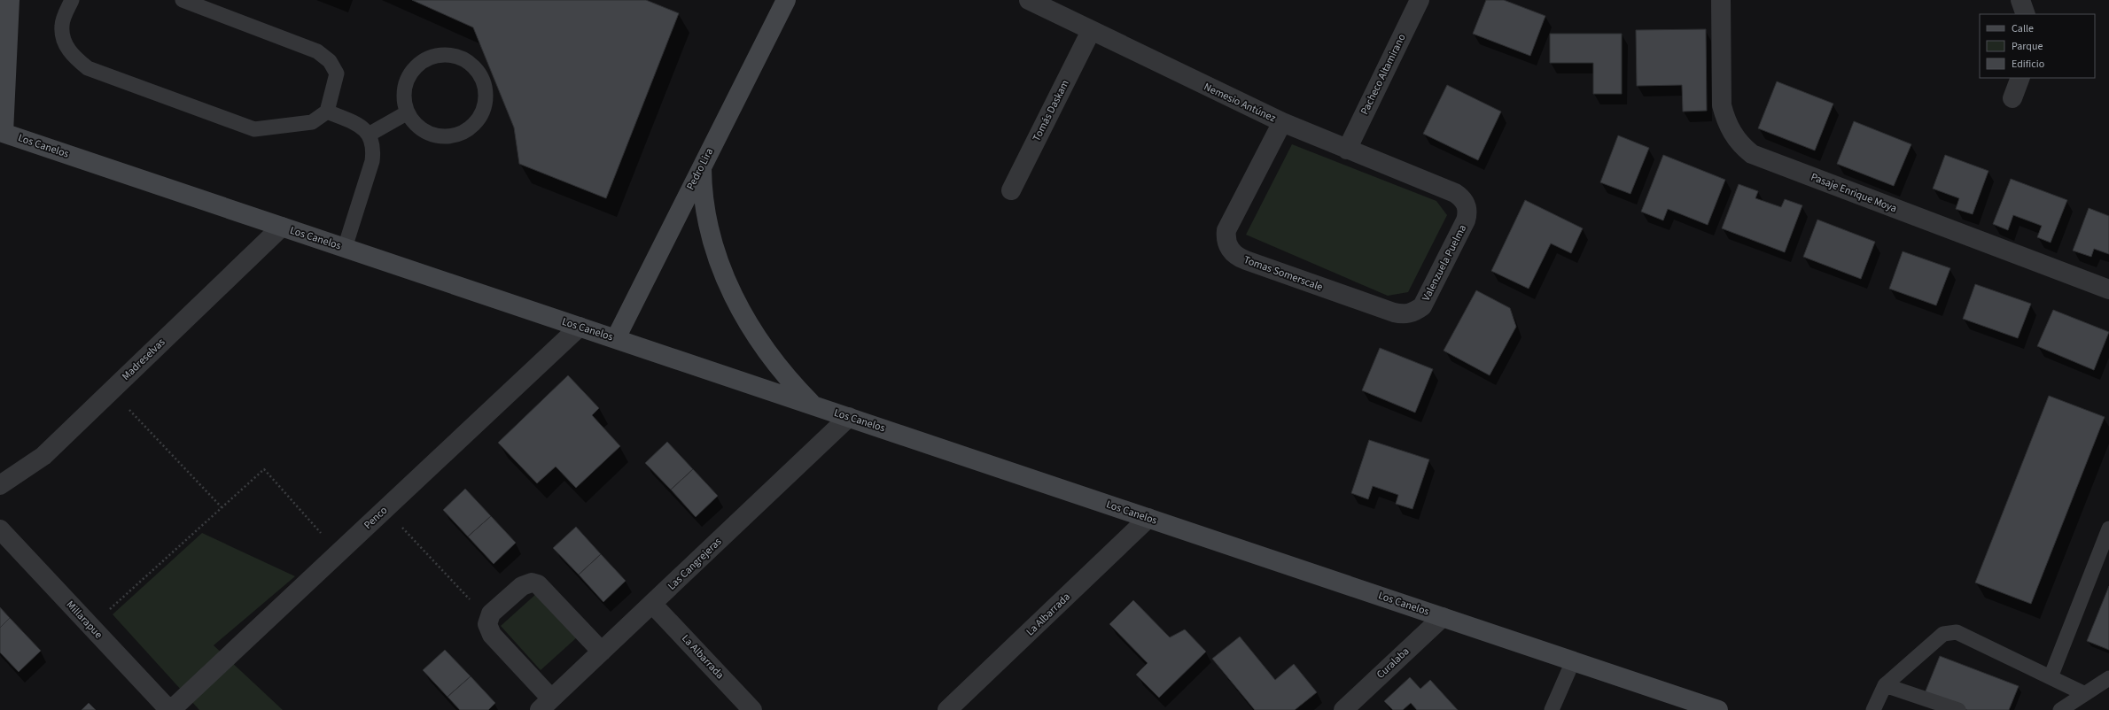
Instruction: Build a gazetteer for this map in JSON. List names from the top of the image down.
{
  "streets": {
    "main road": ["Los Canelos", "Pedro Lira"],
    "street": [
      "Pacheco Altamirano",
      "Nemesio Antúnez",
      "Tomás Daskam",
      "Pasaje Enrique Moya",
      "Valenzuela Puelma",
      "Tomas Somerscale",
      "Madreselvas",
      "Penco",
      "Las Cangrejeras",
      "La Albarrada",
      "Millarapue",
      "Curalaba"
    ]
  },
  "crossings": [
    ["Pacheco Altamirano", "Nemesio Antúnez"],
    ["Nemesio Antúnez", "Tomás Daskam"],
    ["Nemesio Antúnez", "Valenzuela Puelma"],
    ["Nemesio Antúnez", "Tomas Somerscale"],
    ["Los Canelos", "Pedro Lira"],
    ["Los Canelos", "Madreselvas"],
    ["Los Canelos", "Penco"],
    ["Los Canelos", "Las Cangrejeras"],
    ["Los Canelos", "La Albarrada"],
    ["Los Canelos", "Curalaba"],
    ["Valenzuela Puelma", "Tomas Somerscale"],
    ["Penco", "Millarapue"],
    ["Las Cangrejeras", "La Albarrada"]
  ],
  "legend": ["Calle", "Parque", "Edificio"]
}
